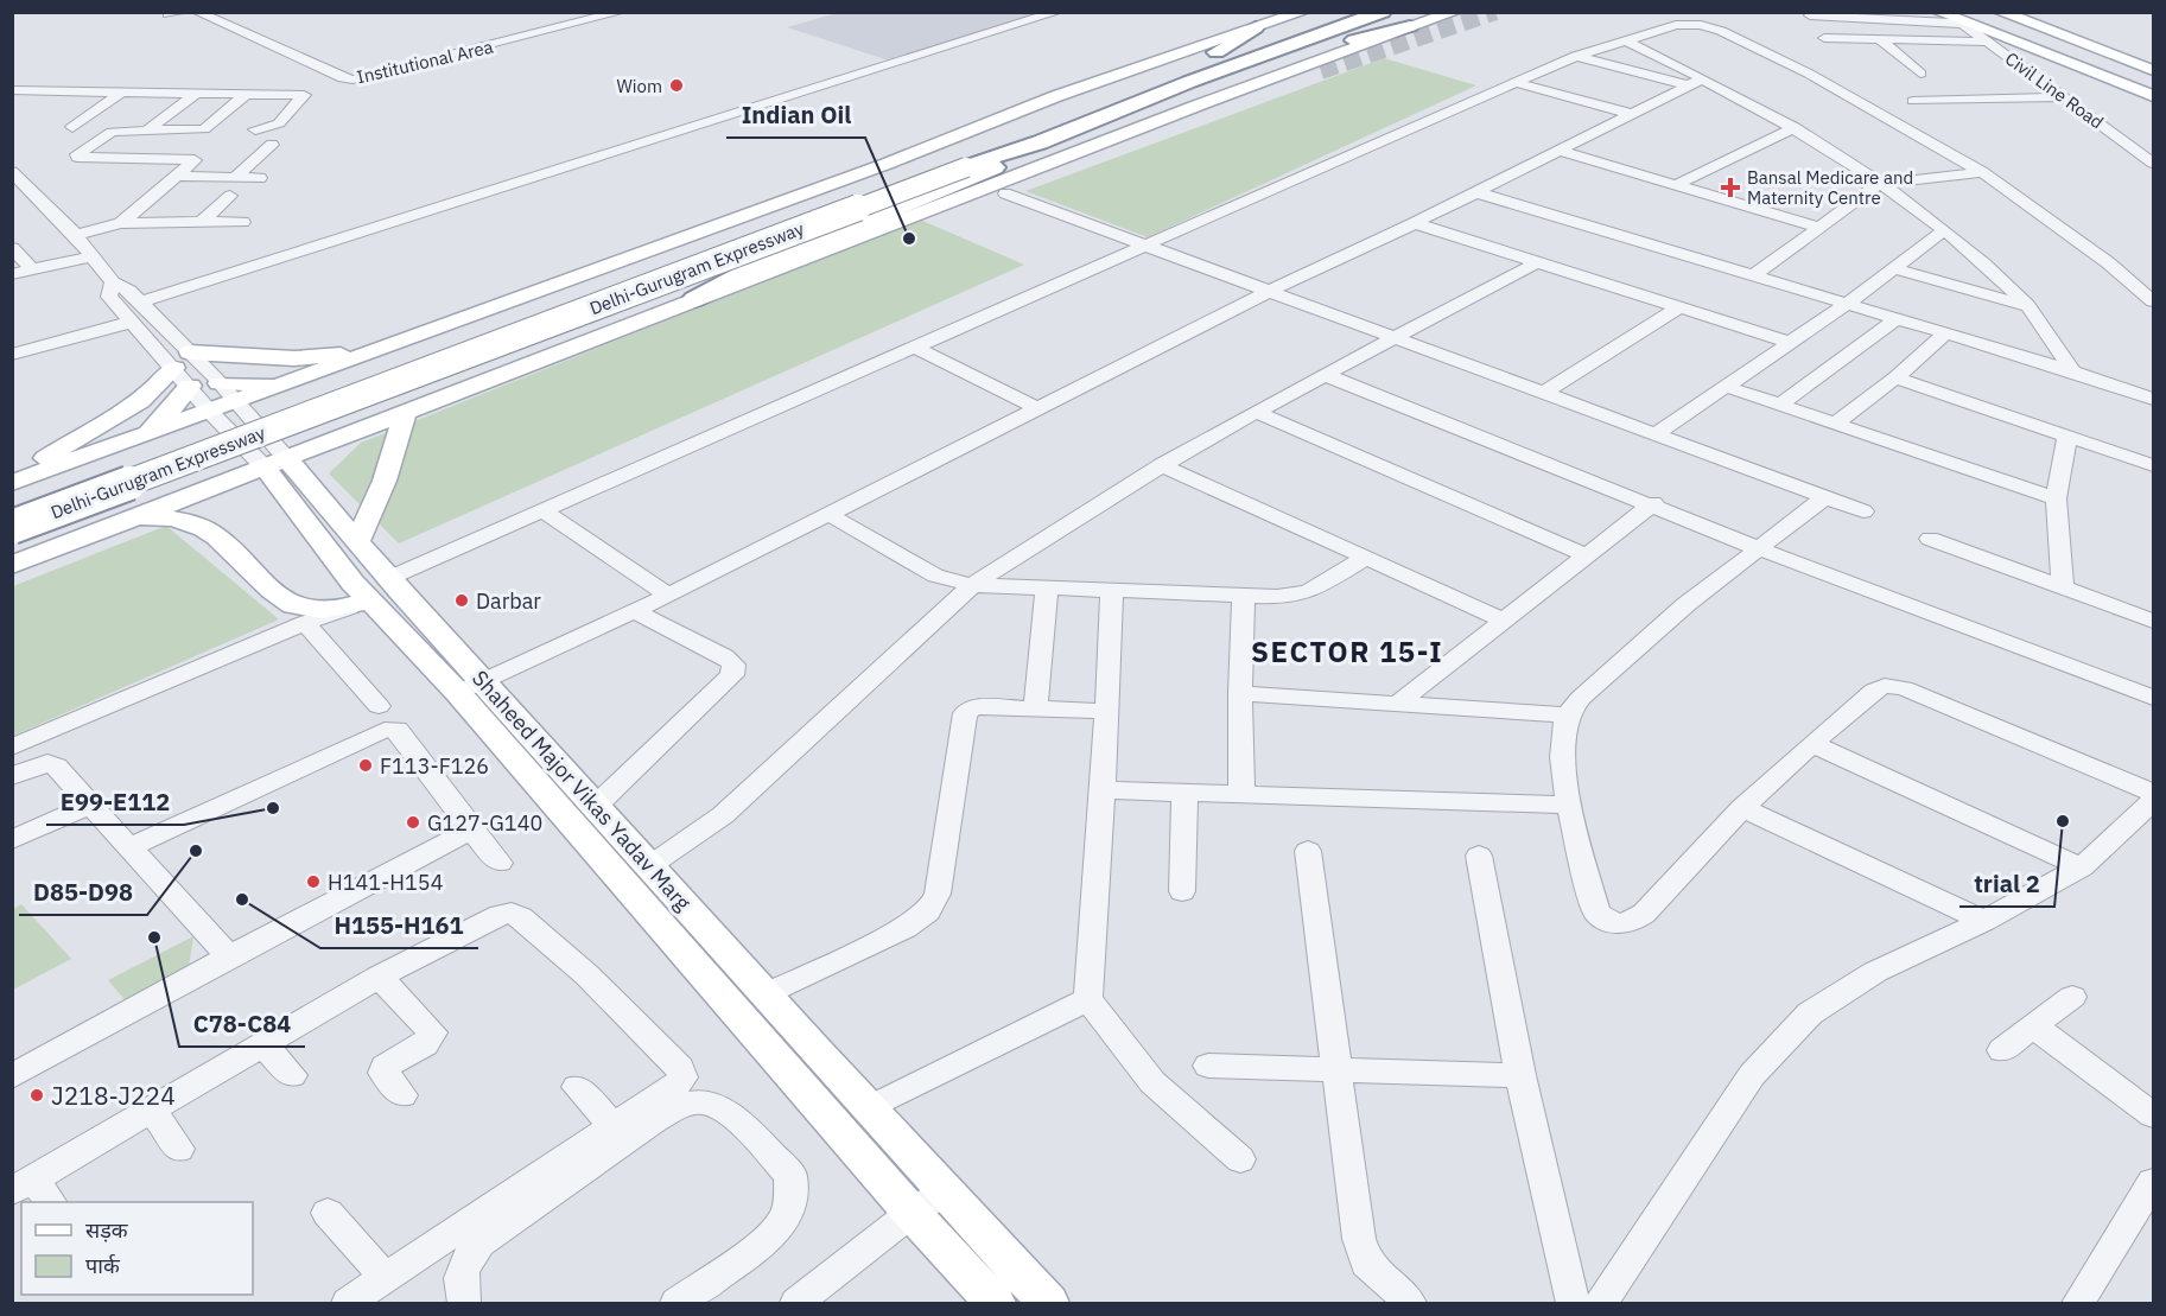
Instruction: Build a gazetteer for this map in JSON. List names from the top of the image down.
{
  "streets": {
    "highway": ["Delhi-Gurugram Expressway"],
    "main road": ["Shaheed Major Vikas Yadav Marg"],
    "street": ["Institutional Area", "Civil Line Road"]
  },
  "districts": ["SECTOR 15-I"],
  "places": {
    "other": [
      "Wiom",
      "Indian Oil",
      "Darbar",
      "F113-F126",
      "E99-E112",
      "trial 2",
      "G127-G140",
      "D85-D98",
      "H141-H154",
      "H155-H161",
      "C78-C84",
      "J218-J224"
    ],
    "health": ["Bansal Medicare and Maternity Centre"]
  },
  "legend": ["सड़क", "पार्क"]
}
